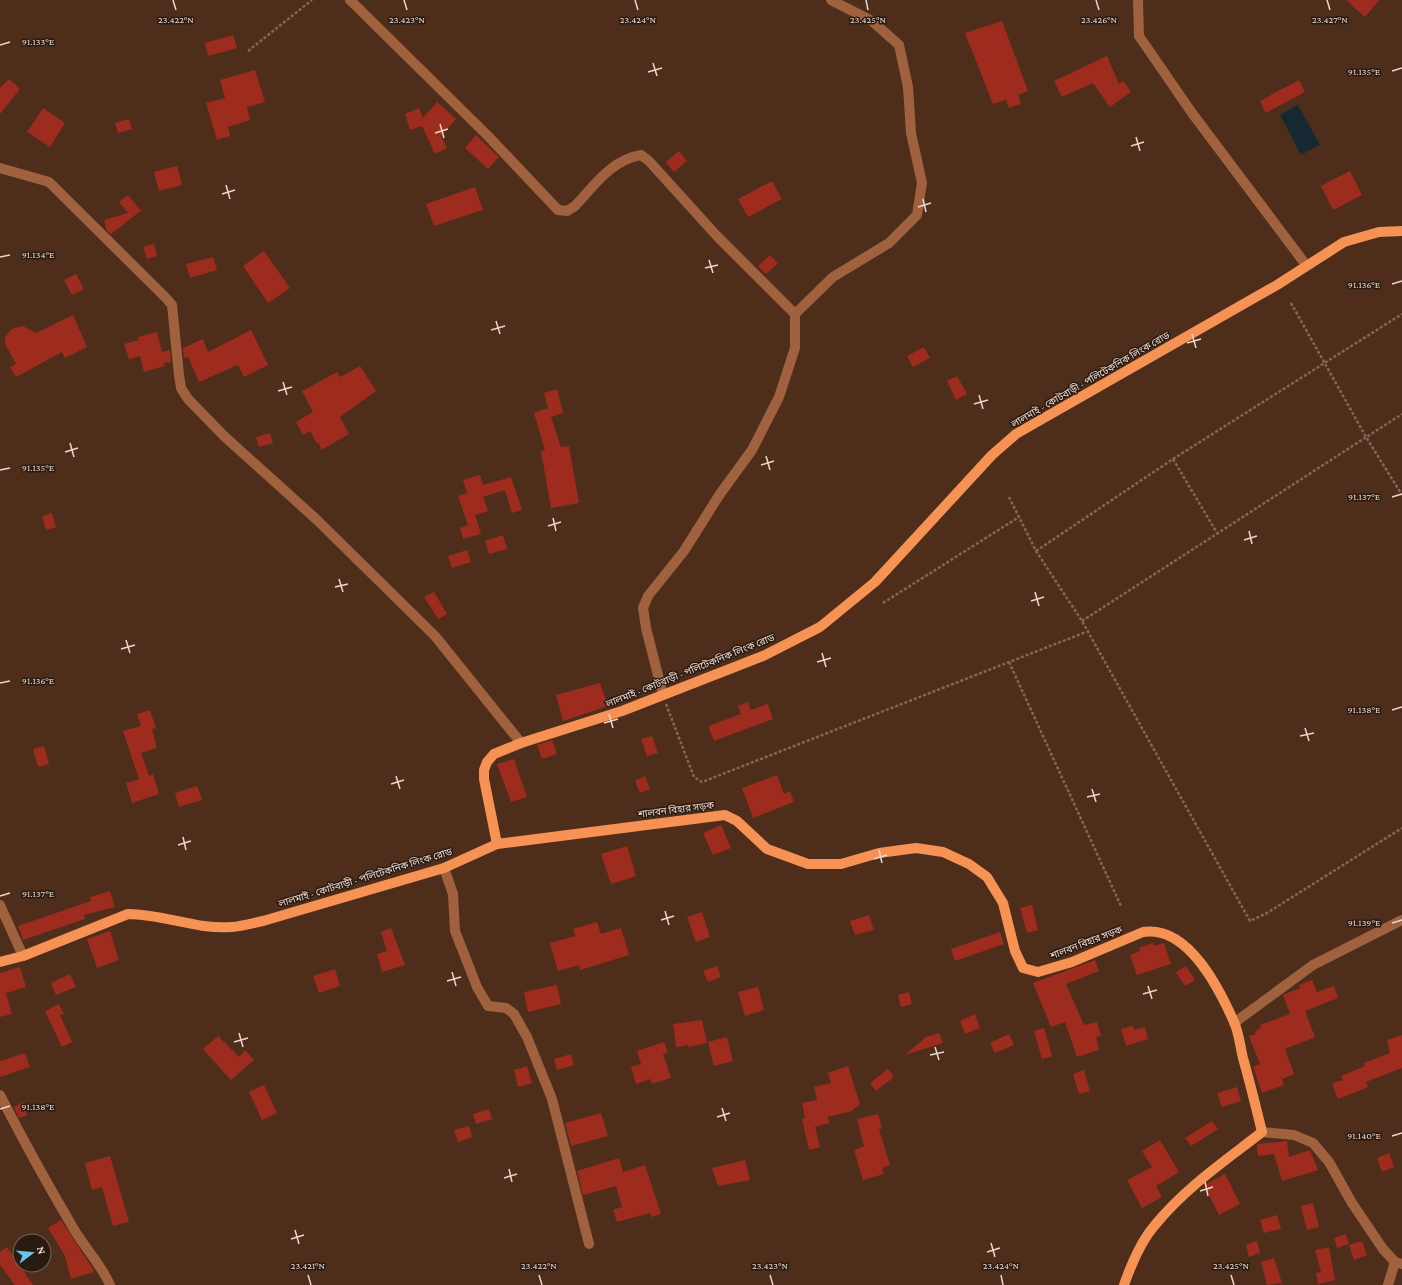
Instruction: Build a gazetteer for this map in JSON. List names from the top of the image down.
{
  "streets": {
    "main road": ["লালমাই - কোটবাড়ী - পলিটেকনিক লিংক রোড", "শালবন বিহার সড়ক"]
  },
  "crossings": [
    ["লালমাই - কোটবাড়ী - পলিটেকনিক লিংক রোড", "শালবন বিহার সড়ক"]
  ],
  "north": "right",
  "coordinates": [
    "23.422°N",
    "23.423°N",
    "23.424°N",
    "23.425°N",
    "23.426°N",
    "23.427°N",
    "91.133°E",
    "91.135°E",
    "91.134°E",
    "91.136°E",
    "91.137°E",
    "91.138°E",
    "91.139°E",
    "91.140°E",
    "23.421°N"
  ]
}
